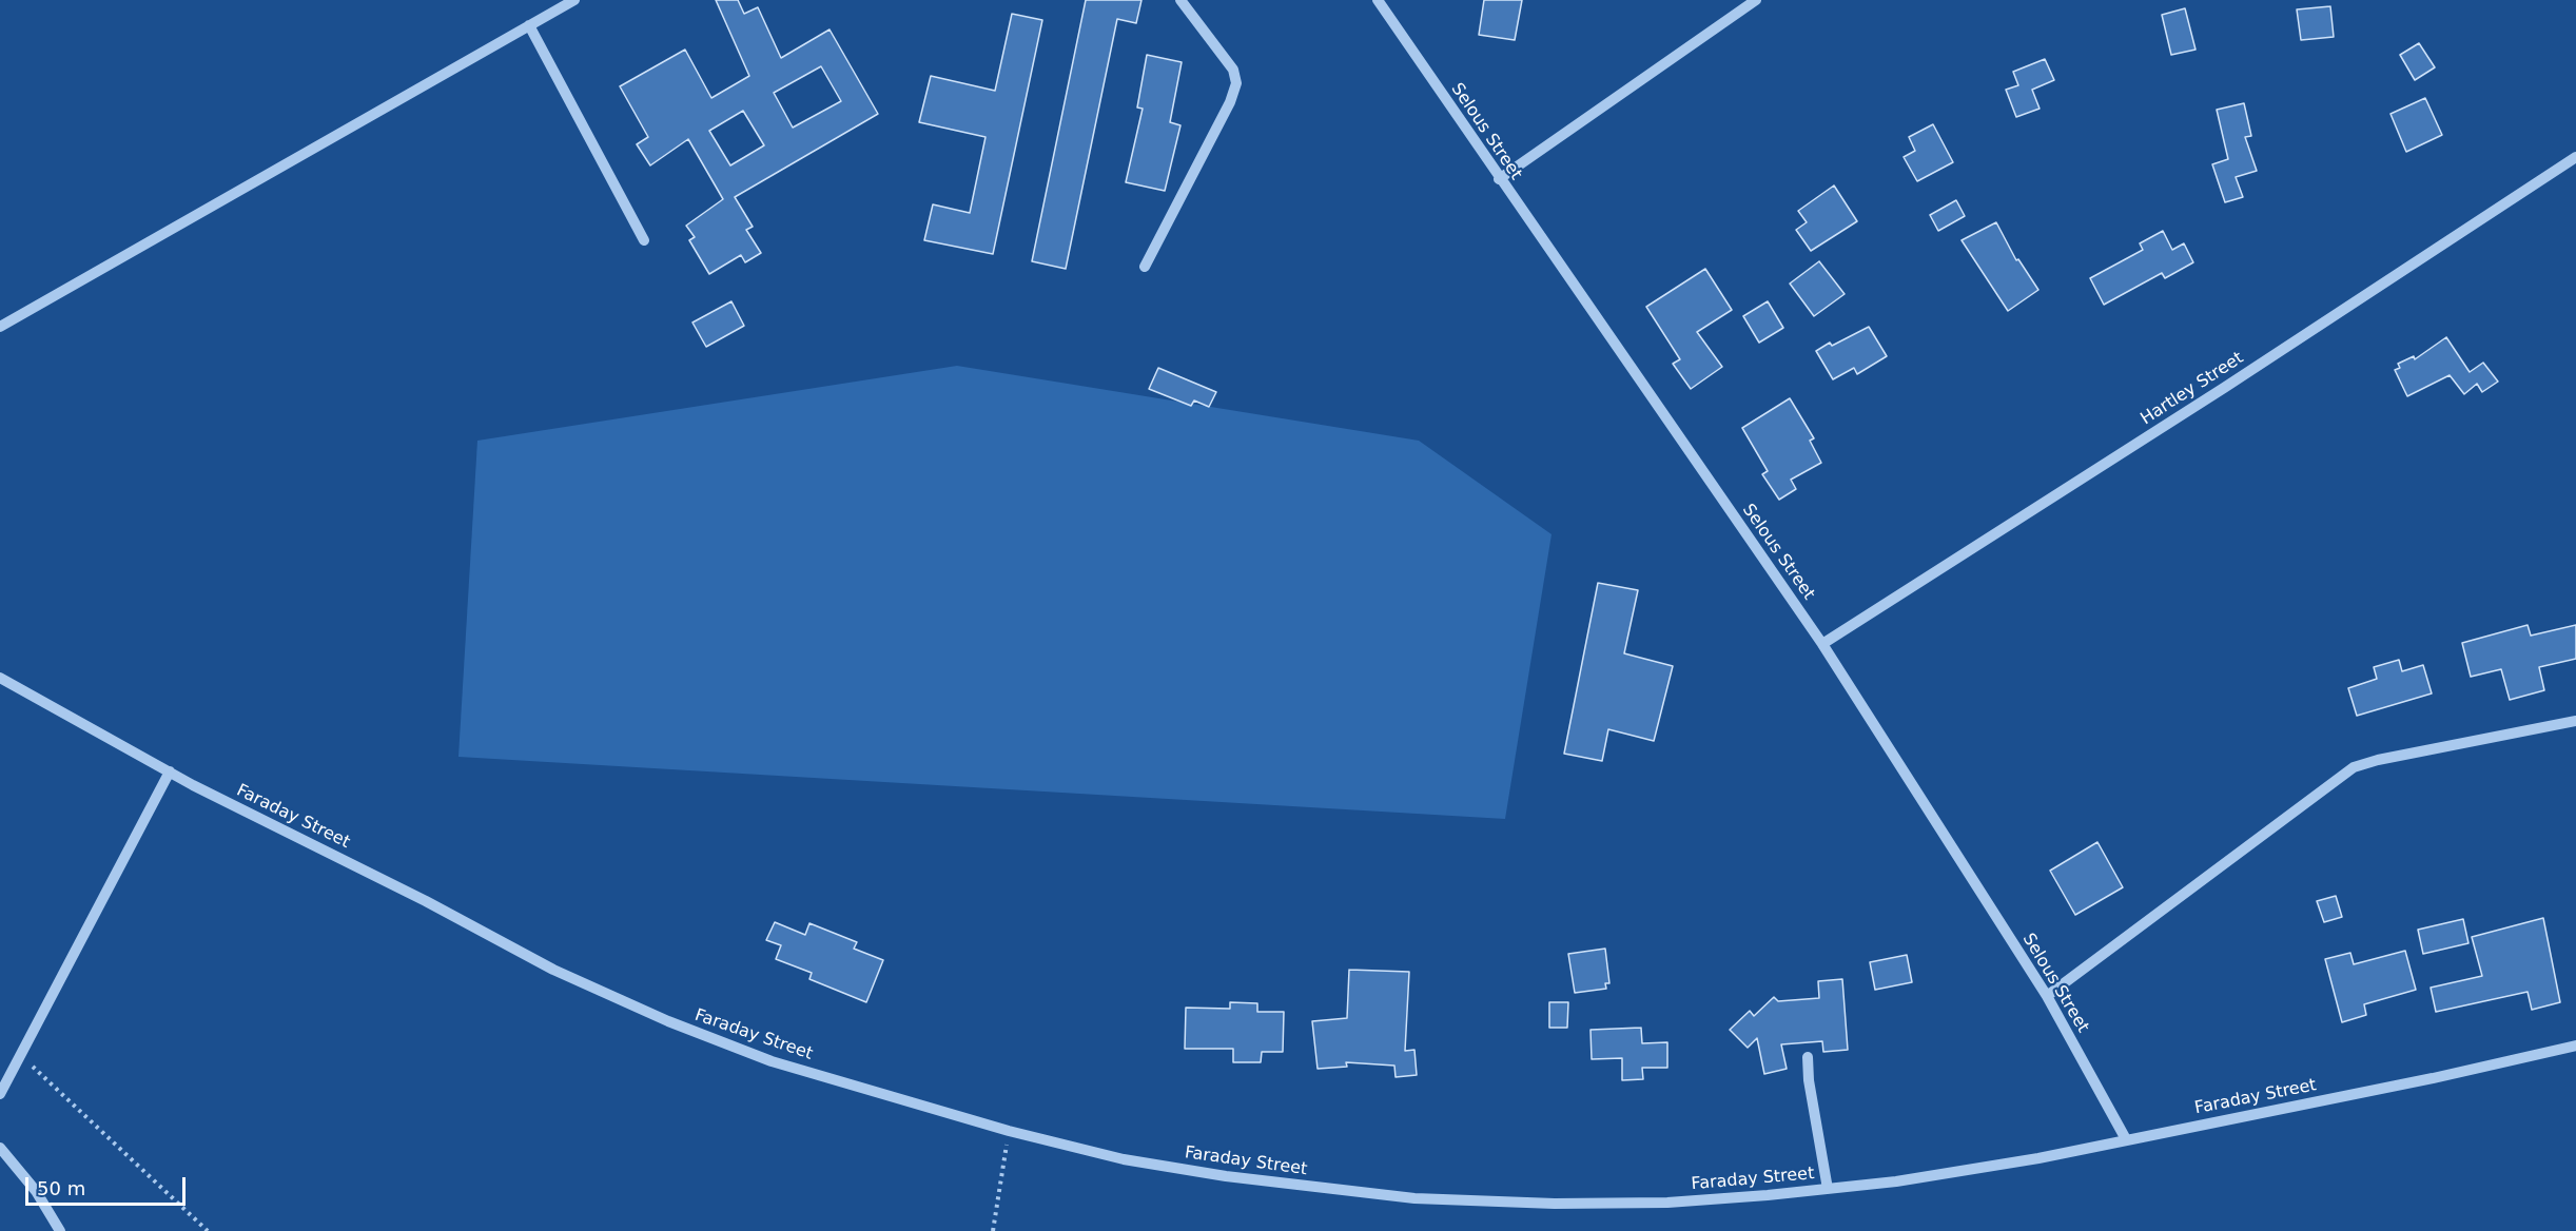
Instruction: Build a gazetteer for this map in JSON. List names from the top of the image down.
{
  "streets": {
    "street": ["Selous Street", "Hartley Street", "Faraday Street"]
  },
  "crossings": [
    ["Selous Street", "Hartley Street"],
    ["Selous Street", "Faraday Street"]
  ],
  "scale_bar": "50 m"
}
